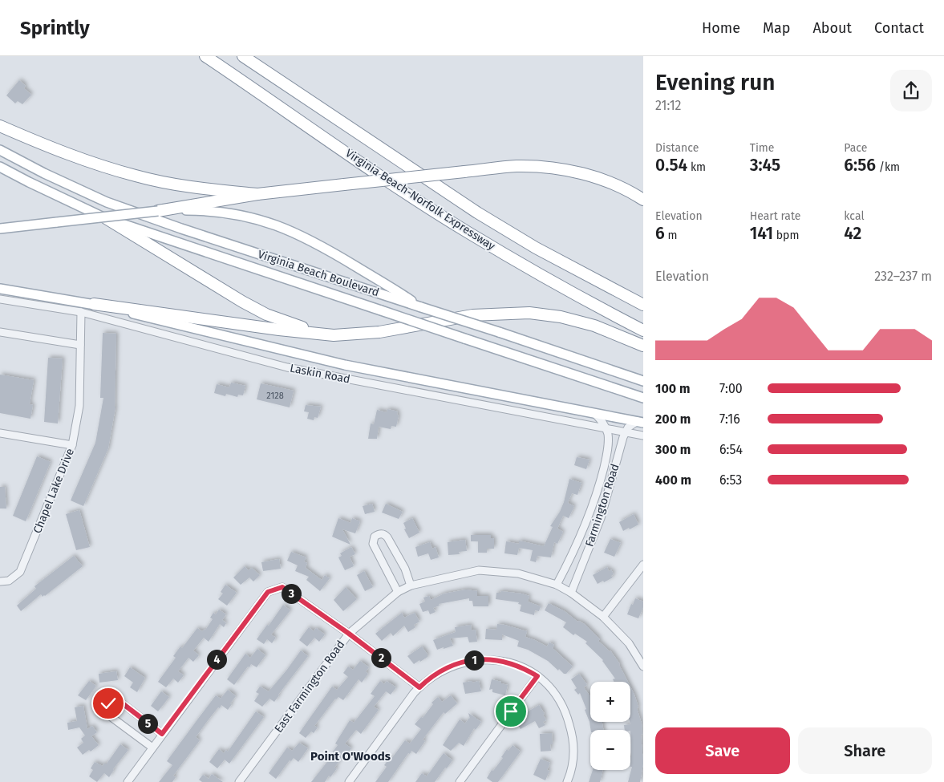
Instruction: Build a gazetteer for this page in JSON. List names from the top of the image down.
{
  "streets": {
    "highway": ["Virginia Beach-Norfolk Expressway"],
    "main road": ["Virginia Beach Boulevard", "Laskin Road"],
    "street": ["Chapel Lake Drive", "Farmington Road", "East Farmington Road"]
  },
  "crossings": [
    ["Laskin Road", "Chapel Lake Drive"],
    ["Laskin Road", "Farmington Road"],
    ["Farmington Road", "East Farmington Road"]
  ],
  "districts": ["Point O'Woods"],
  "house_numbers": ["2128"],
  "page": {
    "header": "Sprintly",
    "nav": [
      "Home",
      "Map",
      "About",
      "Contact"
    ],
    "heading": ["Evening run", "21:12"],
    "stats": [
      ["Distance", "0.54 km"],
      ["Time", "3:45"],
      ["Pace", "6:56 /km"],
      ["Elevation", "6 m"],
      ["Heart rate", "141 bpm"],
      ["kcal", "42"]
    ],
    "chart": ["Elevation", "232–237 m"],
    "list": [
      {
        "name": "100 m",
        "note": "7:00"
      },
      {
        "name": "200 m",
        "note": "7:16"
      },
      {
        "name": "300 m",
        "note": "6:54"
      },
      {
        "name": "400 m",
        "note": "6:53"
      }
    ],
    "pins": [
      "3",
      "2",
      "4",
      "1",
      "5"
    ],
    "map_buttons": ["+", "−"],
    "buttons": ["Save", "Share"]
  }
}
